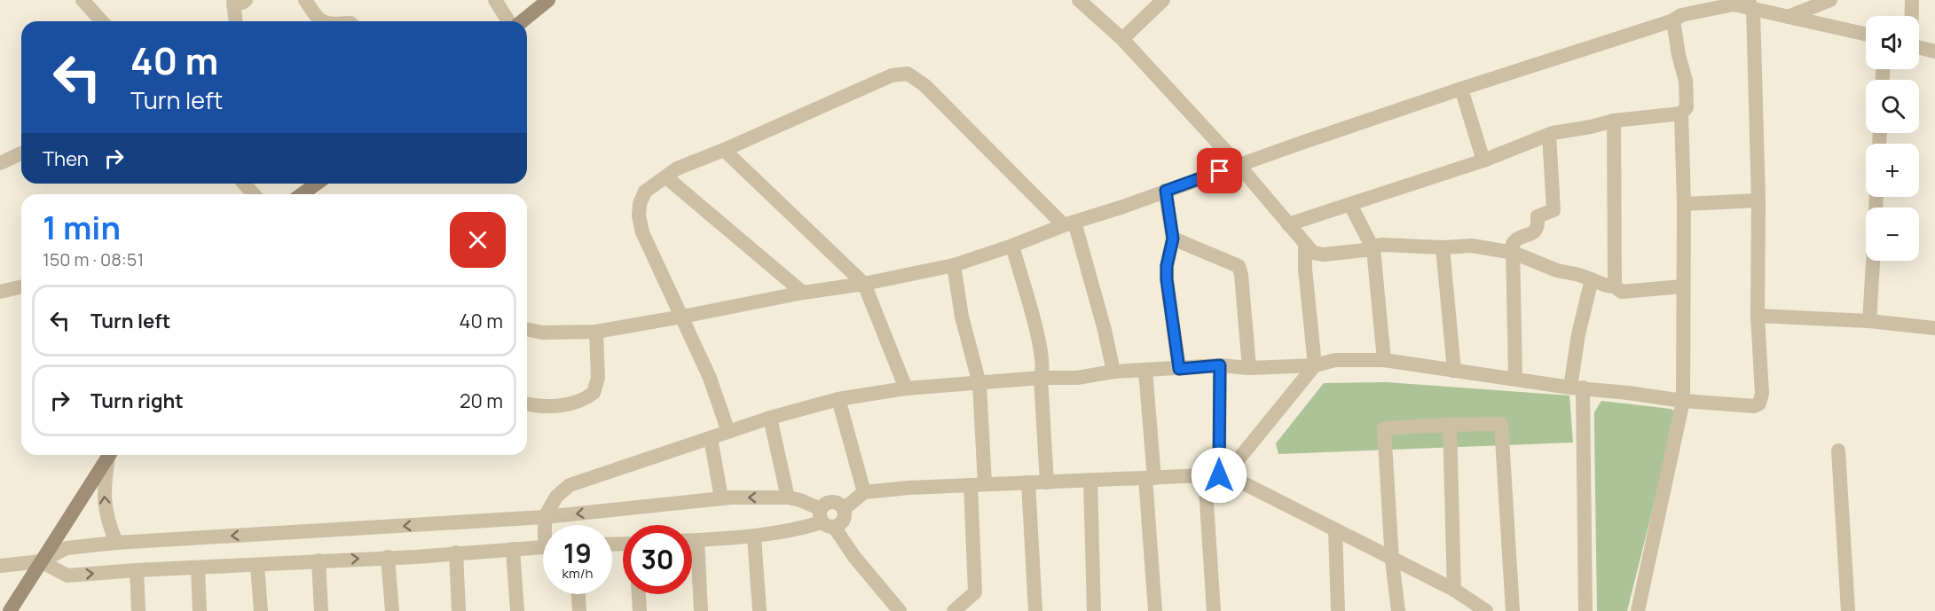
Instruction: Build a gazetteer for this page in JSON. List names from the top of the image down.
{
  "page": {
    "map_buttons": ["+", "−"],
    "turn": ["40 m", "Turn left"],
    "then": "Then",
    "heading": ["1 min", "150 m · 08:51"],
    "list": [
      {
        "name": "Turn left",
        "value": "40 m"
      },
      {
        "name": "Turn right",
        "value": "20 m"
      }
    ],
    "speed": "19 km/h",
    "limit": "30"
  }
}
